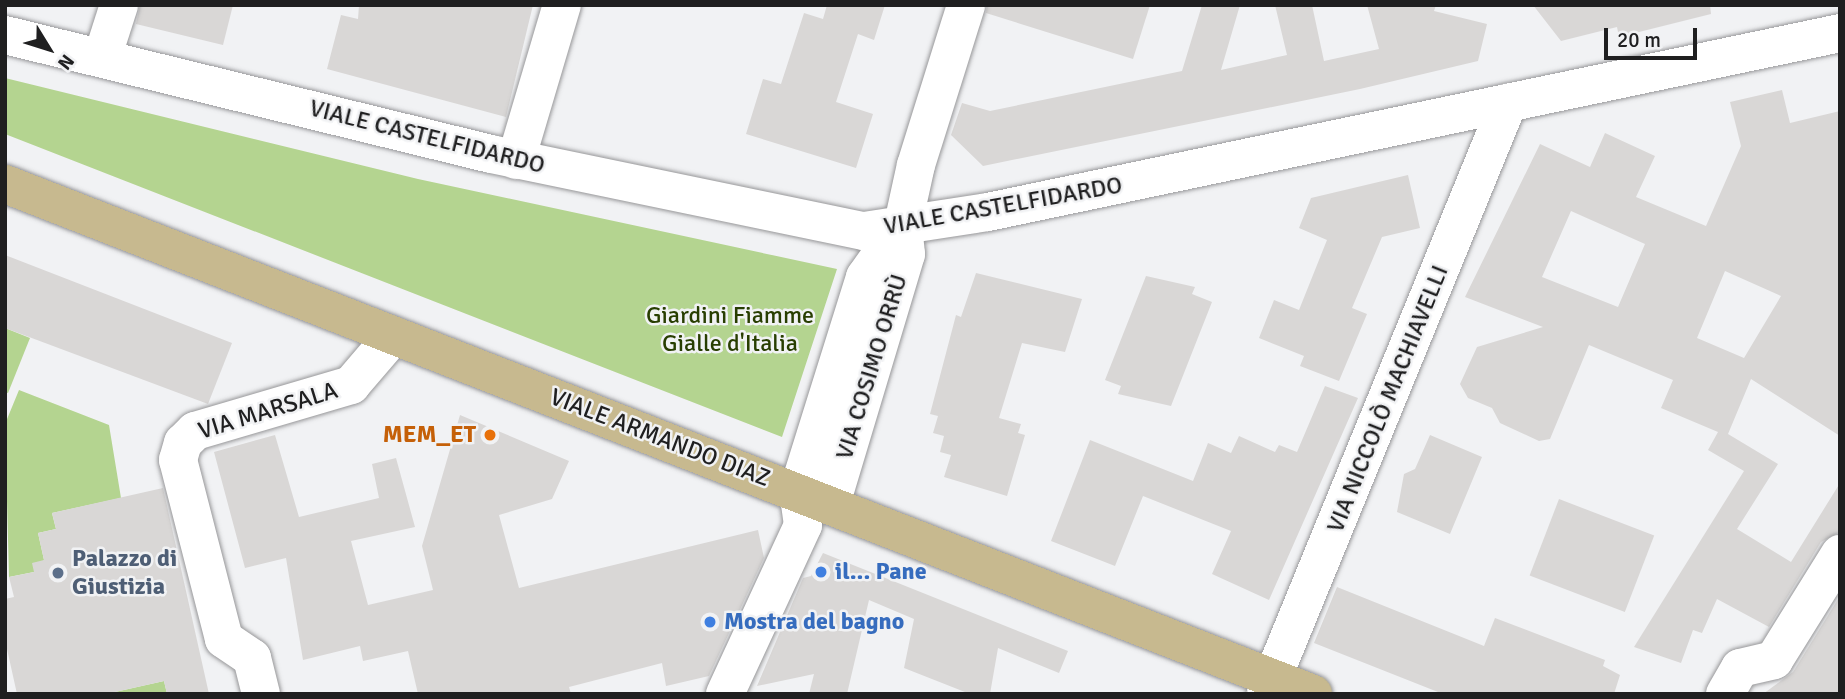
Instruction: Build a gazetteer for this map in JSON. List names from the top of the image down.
{
  "streets": {
    "main road": ["VIALE ARMANDO DIAZ"],
    "street": [
      "VIALE CASTELFIDARDO",
      "VIA COSIMO ORRÙ",
      "VIA NICCOLÒ MACHIAVELLI",
      "VIA MARSALA"
    ]
  },
  "crossings": [
    ["VIALE CASTELFIDARDO", "VIA COSIMO ORRÙ"],
    ["VIALE CASTELFIDARDO", "VIA NICCOLÒ MACHIAVELLI"],
    ["VIA COSIMO ORRÙ", "VIALE ARMANDO DIAZ"],
    ["VIA NICCOLÒ MACHIAVELLI", "VIALE ARMANDO DIAZ"],
    ["VIA MARSALA", "VIALE ARMANDO DIAZ"]
  ],
  "parks": ["Giardini Fiamme Gialle d'Italia"],
  "places": [
    "MEM_ET",
    "il... Pane",
    "Palazzo di Giustizia",
    "Mostra del bagno"
  ],
  "scale_bar": "20 m",
  "north": "bottom right"
}
